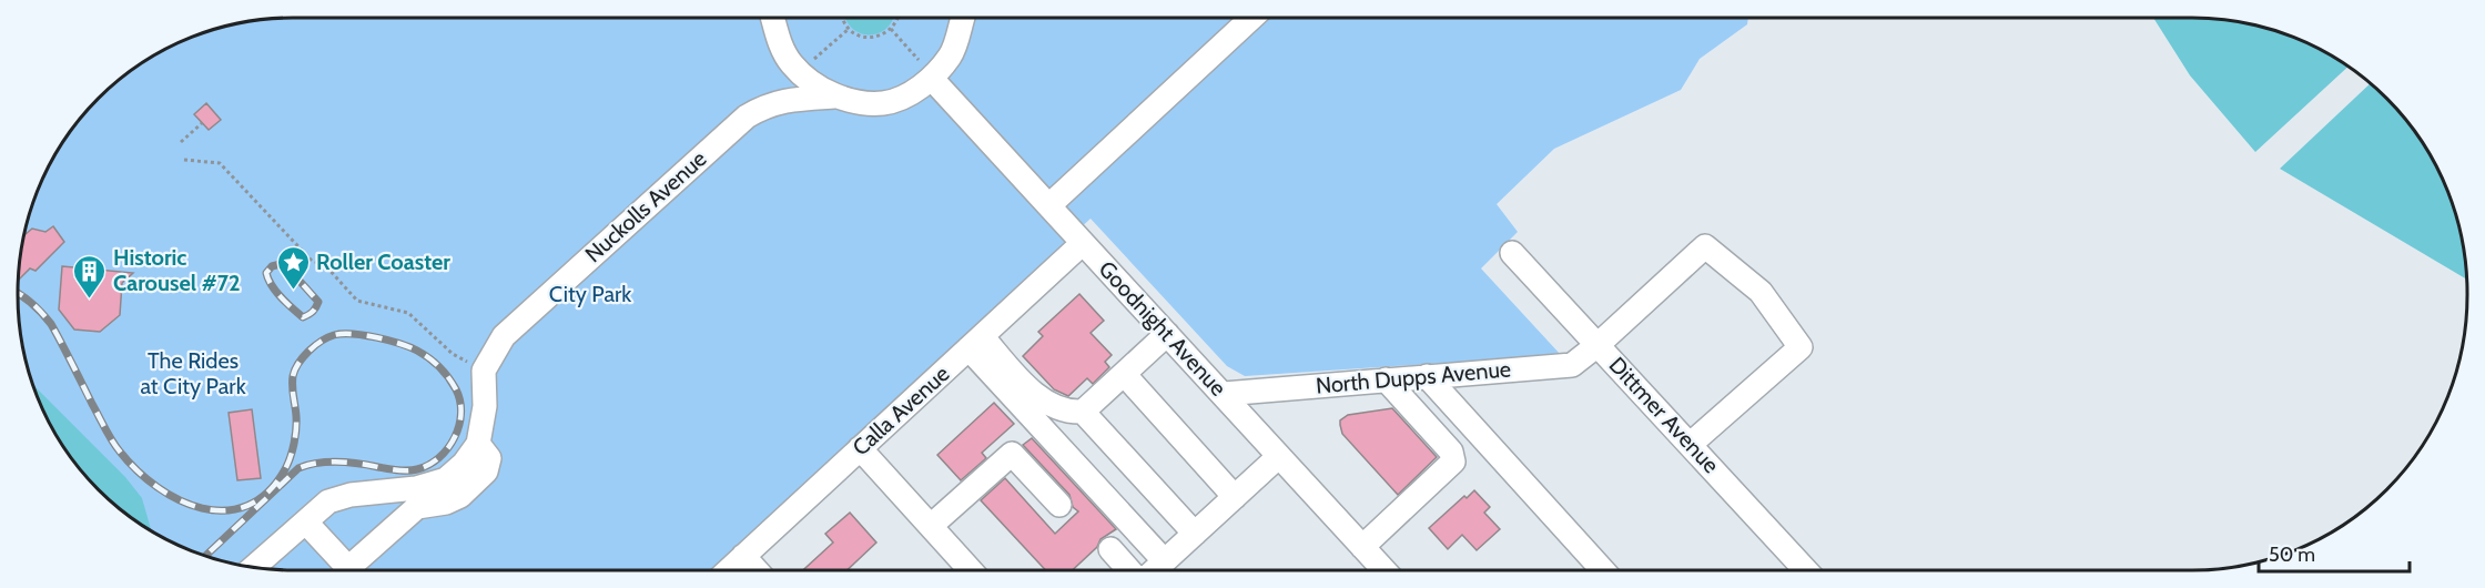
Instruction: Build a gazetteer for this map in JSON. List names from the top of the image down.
{
  "streets": {
    "street": [
      "Nuckolls Avenue",
      "Goodnight Avenue",
      "North Dupps Avenue",
      "Calla Avenue",
      "Dittmer Avenue"
    ]
  },
  "crossings": [
    ["Nuckolls Avenue", "Goodnight Avenue"],
    ["Goodnight Avenue", "North Dupps Avenue"],
    ["Goodnight Avenue", "Calla Avenue"],
    ["North Dupps Avenue", "Dittmer Avenue"]
  ],
  "parks": ["City Park", "The Rides at City Park"],
  "places": {
    "place": ["Roller Coaster"],
    "building": ["Historic Carousel #72"]
  },
  "scale_bar": "50 m"
}
